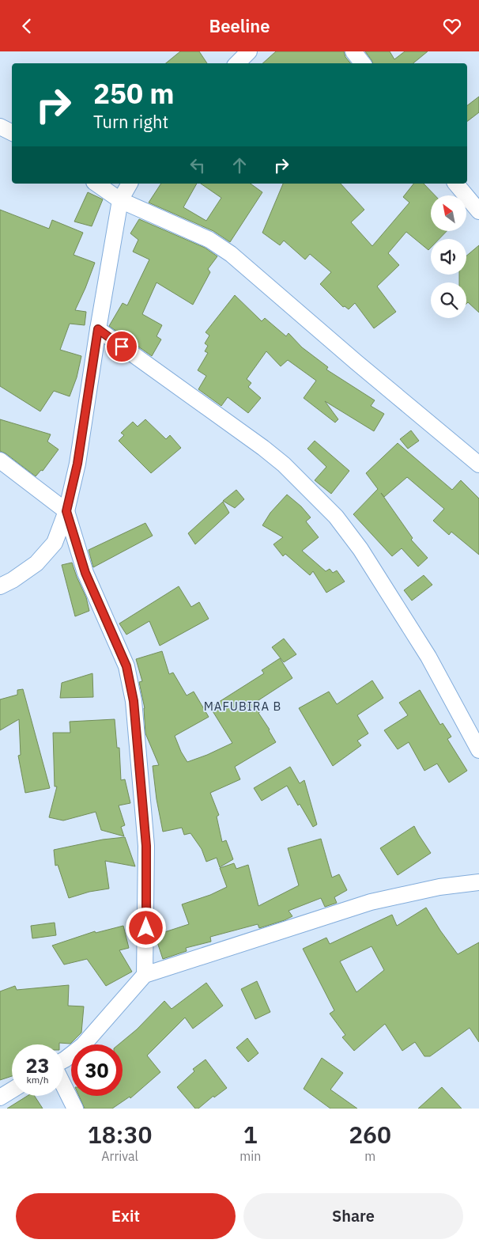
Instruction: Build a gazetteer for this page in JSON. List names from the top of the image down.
{
  "districts": ["MAFUBIRA B"],
  "north": "top left",
  "page": {
    "header": "Beeline",
    "turn": ["250 m", "Turn right"],
    "speed": "23 km/h",
    "limit": "30",
    "eta": [
      "18:30",
      "Arrival",
      "1",
      "min",
      "260",
      "m"
    ],
    "buttons": ["Exit", "Share"]
  }
}
